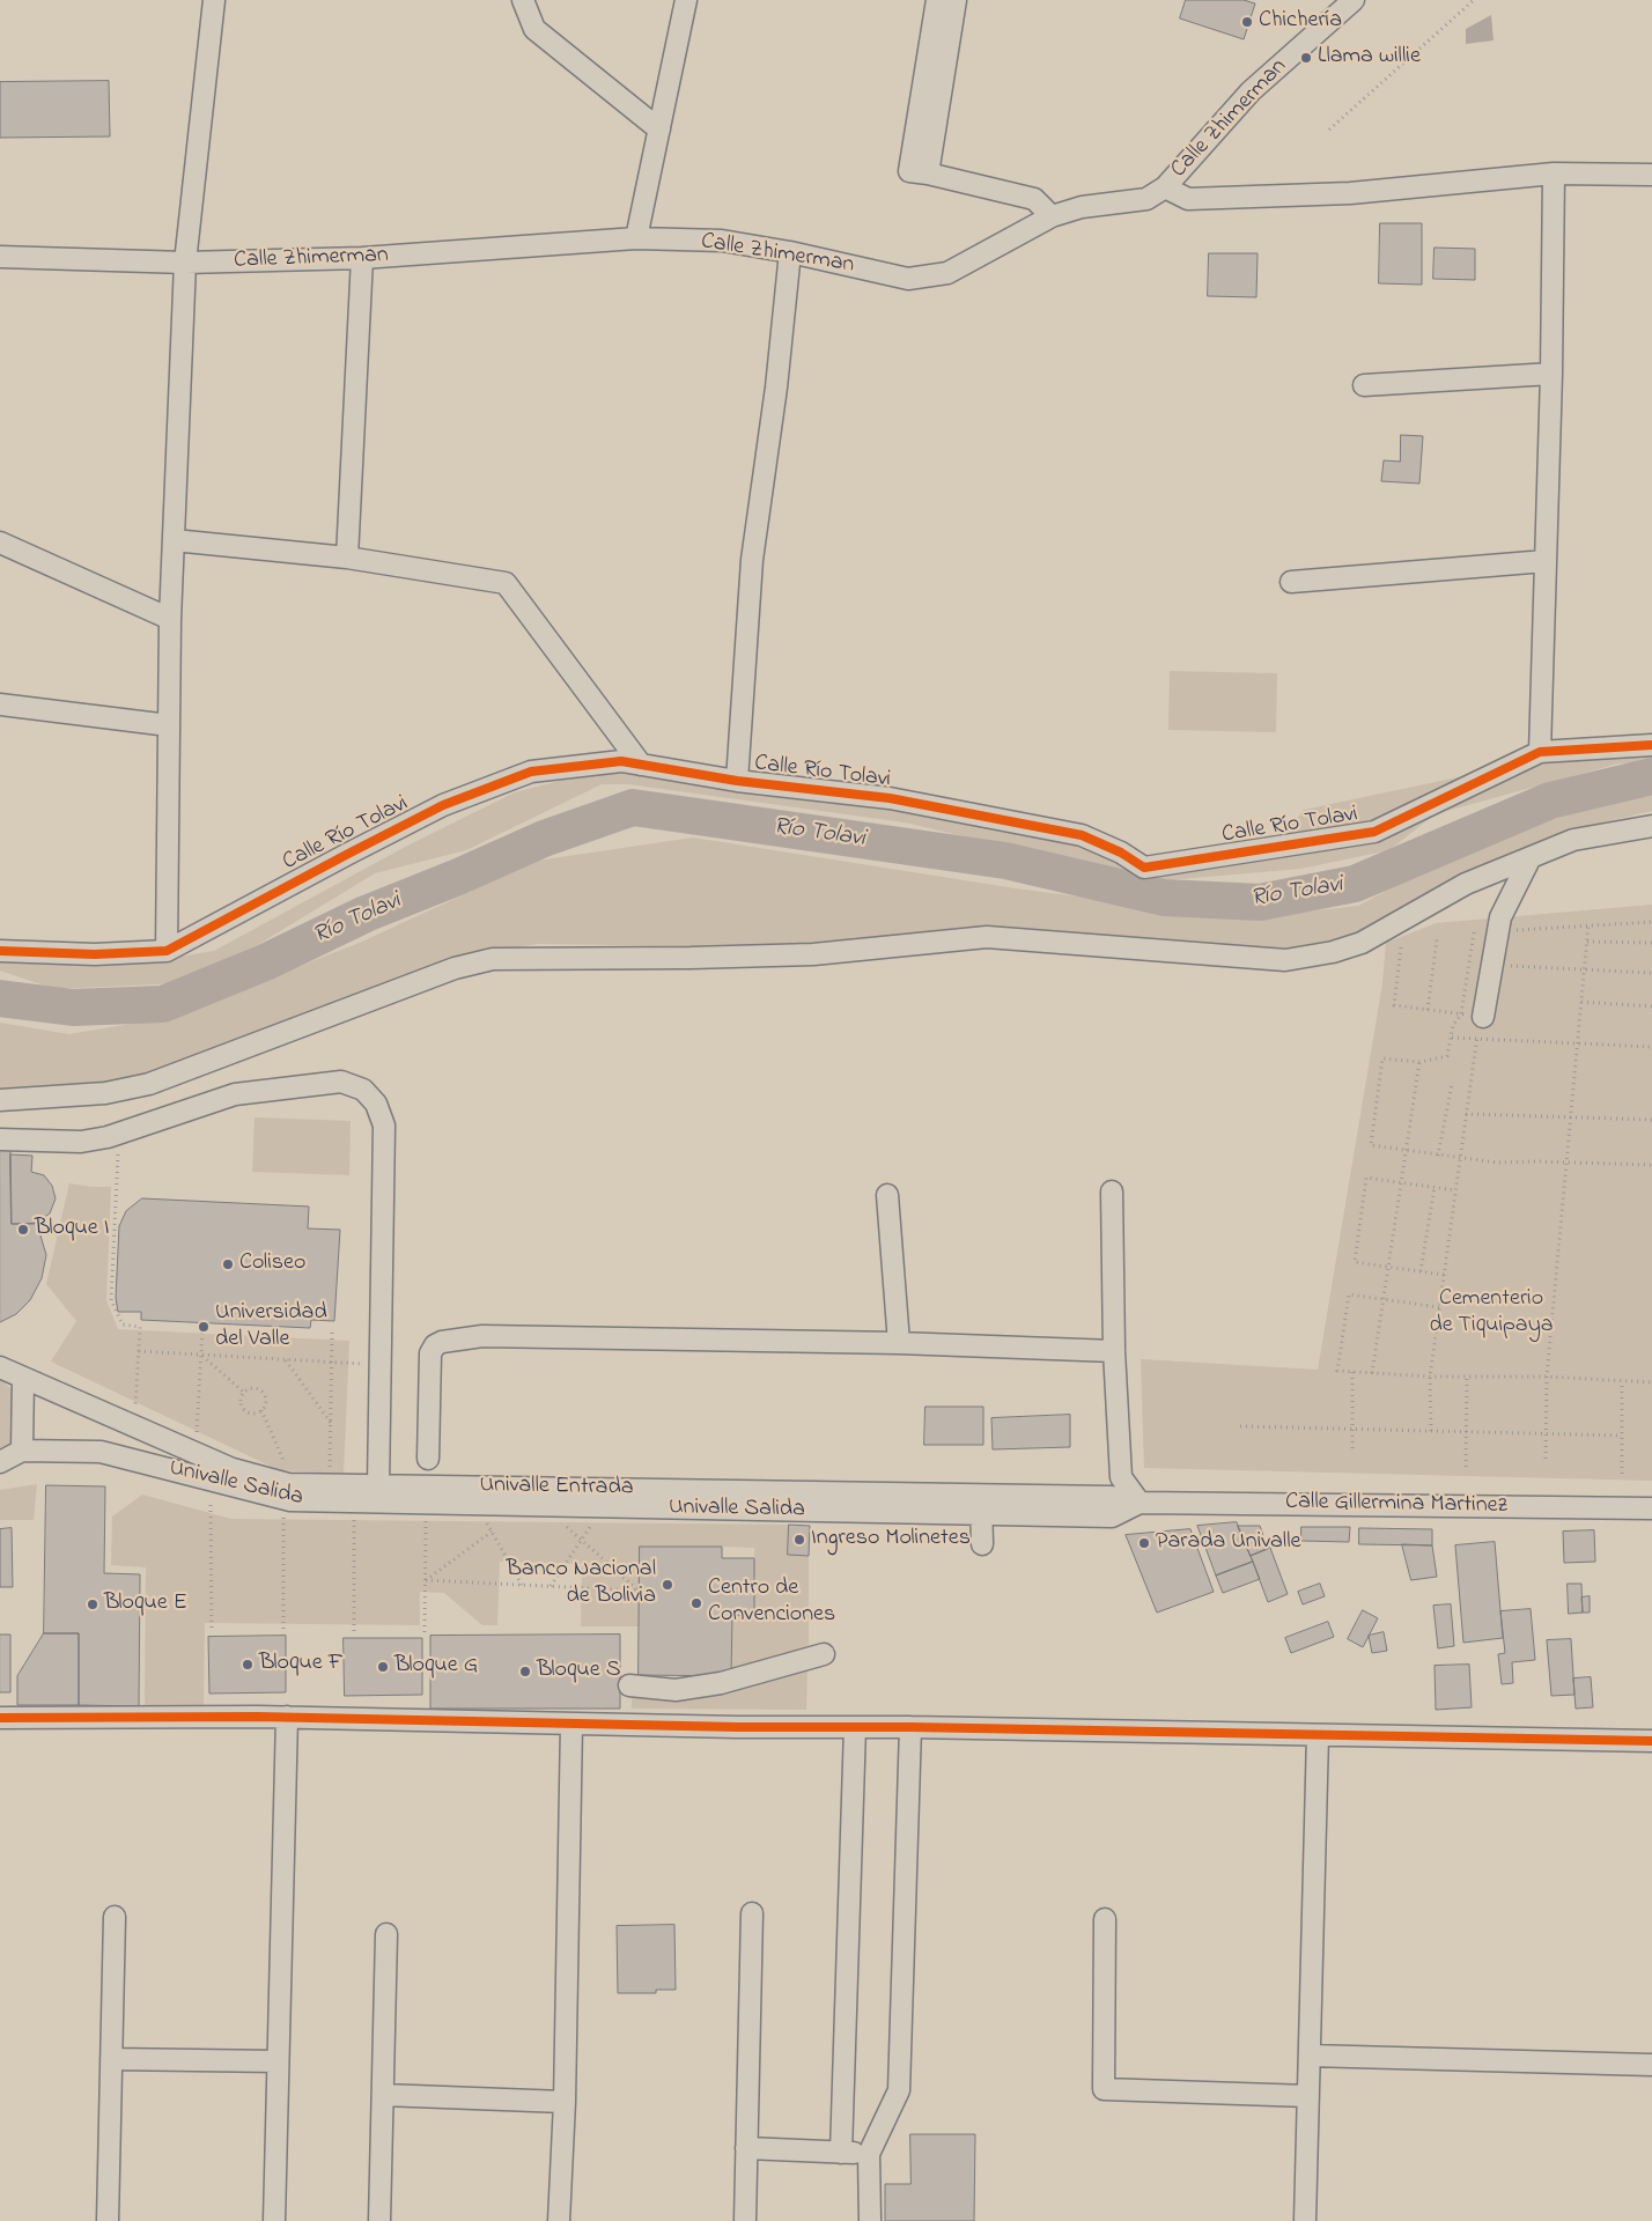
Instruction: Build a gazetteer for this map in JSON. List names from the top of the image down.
{
  "streets": {
    "street": [
      "Calle Zhimerman",
      "Calle Río Tolavi",
      "Univalle Salida",
      "Univalle Entrada",
      "Calle Gillermina Martinez"
    ]
  },
  "crossings": [
    ["Univalle Salida", "Univalle Entrada"],
    ["Univalle Entrada", "Calle Gillermina Martinez"]
  ],
  "water": ["Río Tolavi"],
  "parks": ["Cementerio de Tiquipaya"],
  "places": [
    "Chichería",
    "Llama willie",
    "Bloque I",
    "Coliseo",
    "Universidad del Valle",
    "Ingreso Molinetes",
    "Parada Univalle",
    "Banco Nacional de Bolivia",
    "Centro de Convenciones",
    "Bloque E",
    "Bloque F",
    "Bloque G",
    "Bloque S"
  ]
}
